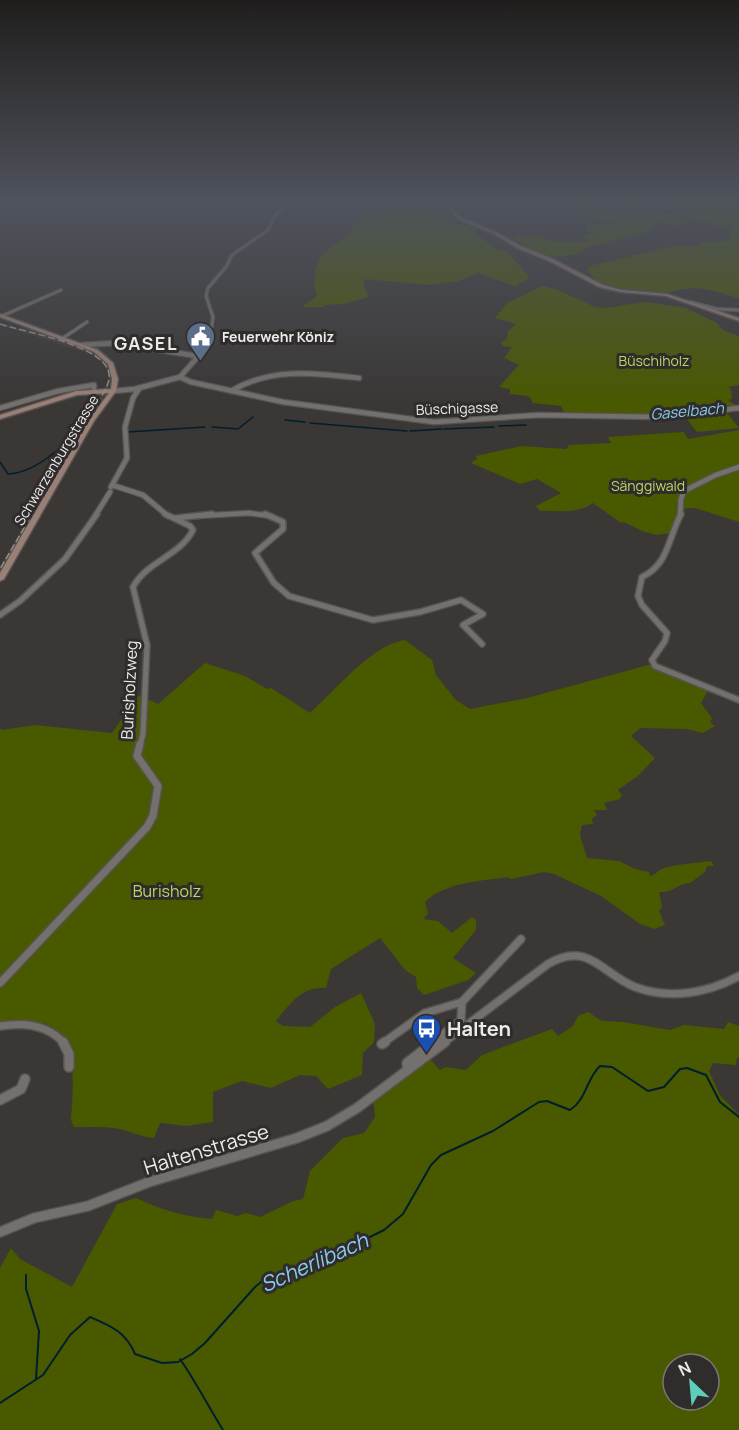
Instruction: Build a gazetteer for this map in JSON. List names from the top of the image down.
{
  "streets": {
    "street": [
      "Büschigasse",
      "Schwarzenburgstrasse",
      "Burisholzweg",
      "Haltenstrasse"
    ]
  },
  "districts": ["GASEL"],
  "water": ["Gaselbach", "Scherlibach"],
  "parks": ["Büschiholz", "Sänggiwald", "Burisholz"],
  "places": {
    "public building": ["Feuerwehr Köniz"],
    "bus stop": ["Halten"]
  },
  "north": "top left"
}
